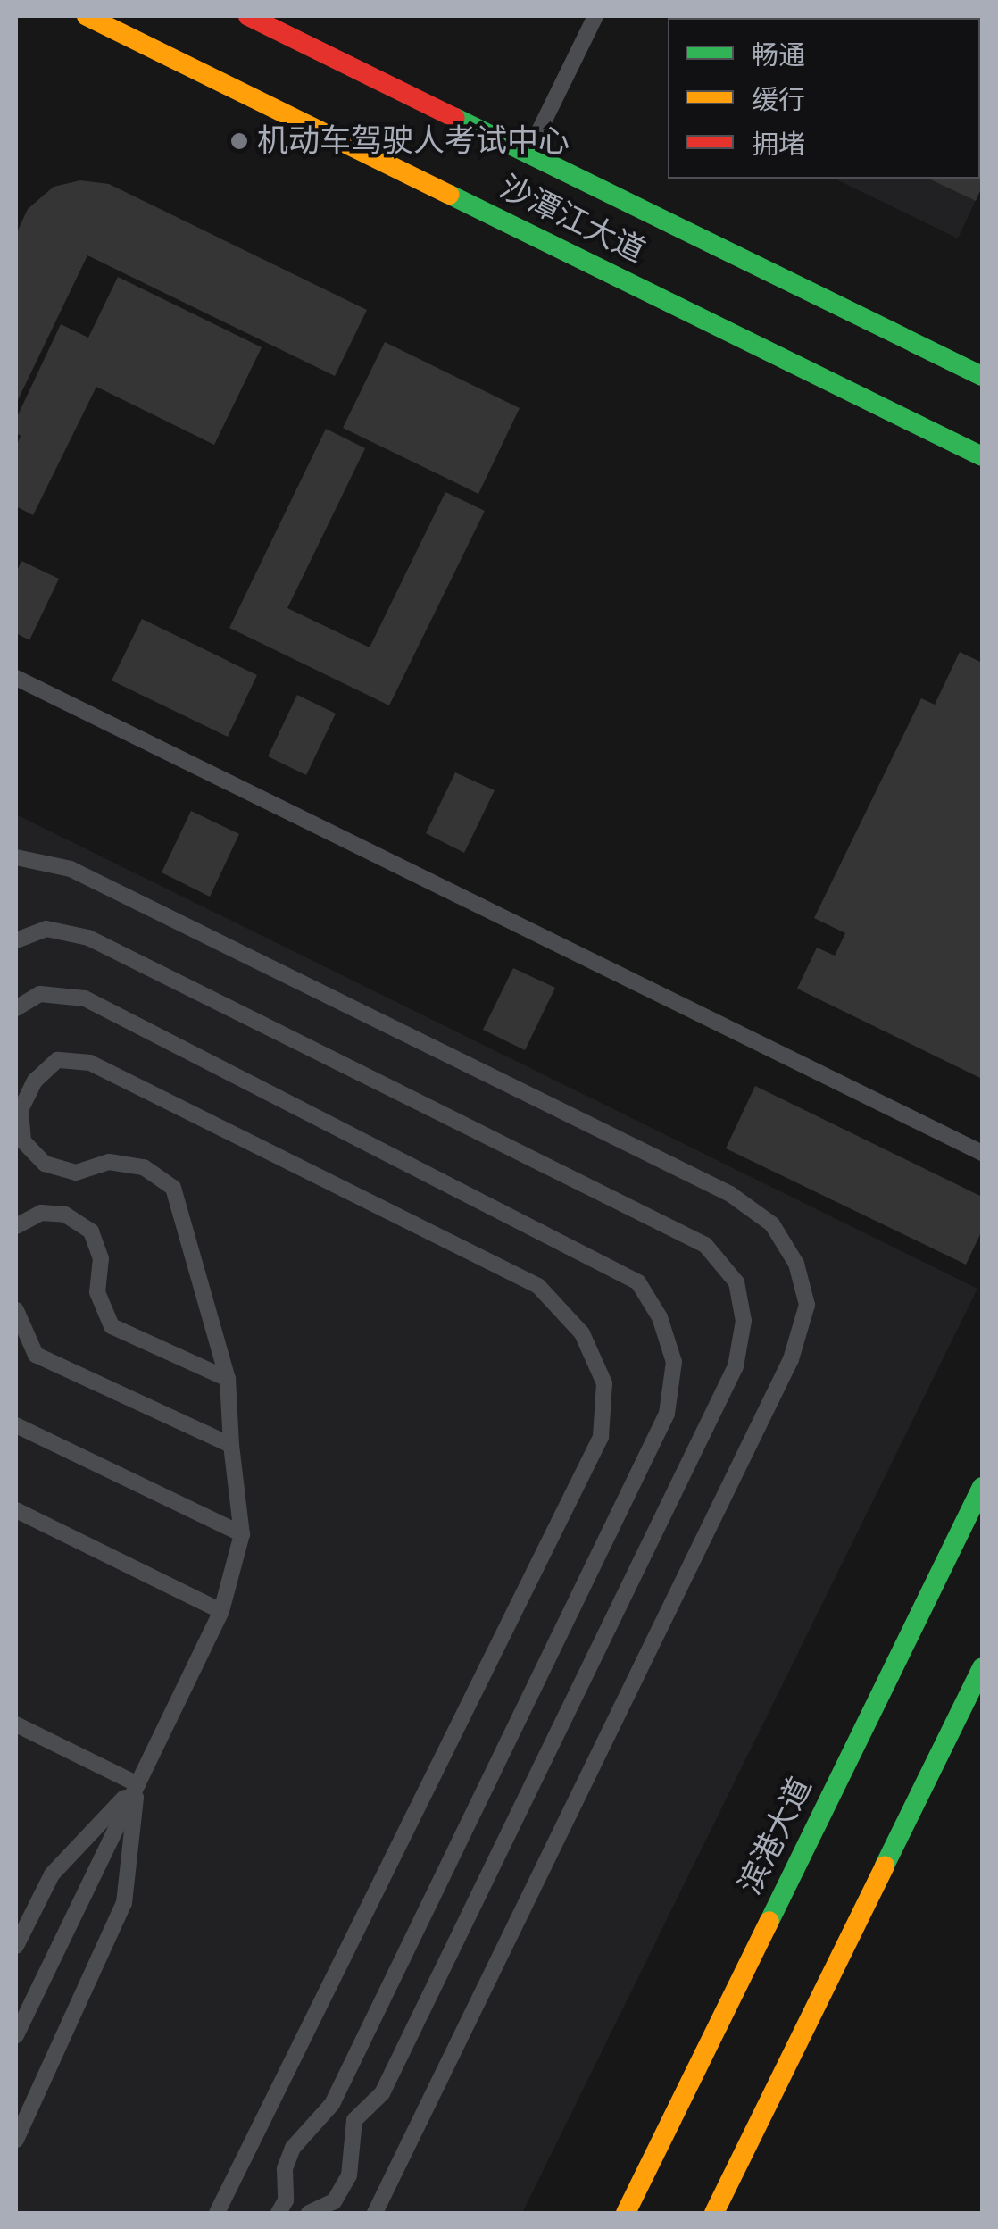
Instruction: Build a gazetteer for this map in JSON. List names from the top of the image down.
{
  "streets": {
    "main road": ["沙潭江大道", "滨港大道"]
  },
  "places": ["机动车驾驶人考试中心"],
  "legend": ["畅通", "缓行", "拥堵"]
}
